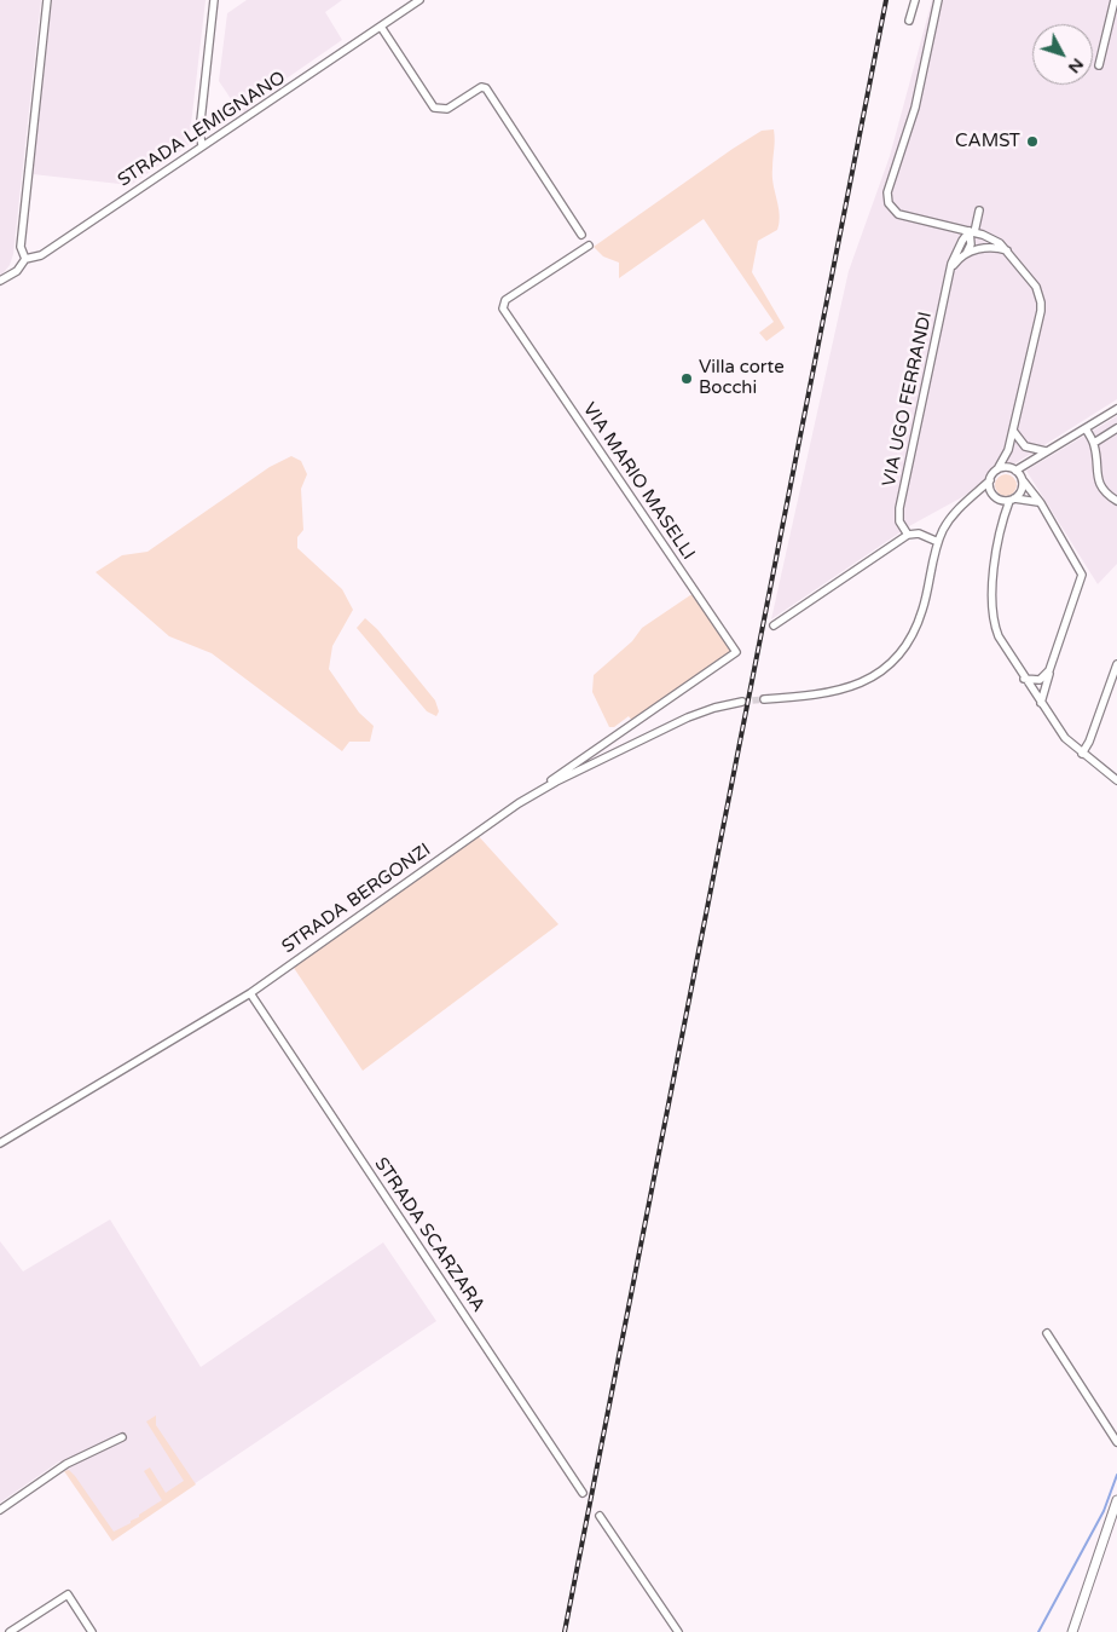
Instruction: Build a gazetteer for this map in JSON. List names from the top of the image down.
{
  "streets": {
    "street": [
      "STRADA LEMIGNANO",
      "VIA UGO FERRANDI",
      "VIA MARIO MASELLI",
      "STRADA BERGONZI",
      "STRADA SCARZARA"
    ]
  },
  "crossings": [
    ["VIA MARIO MASELLI", "STRADA BERGONZI"],
    ["STRADA BERGONZI", "STRADA SCARZARA"]
  ],
  "places": ["CAMST", "Villa corte Bocchi"],
  "north": "bottom right"
}
